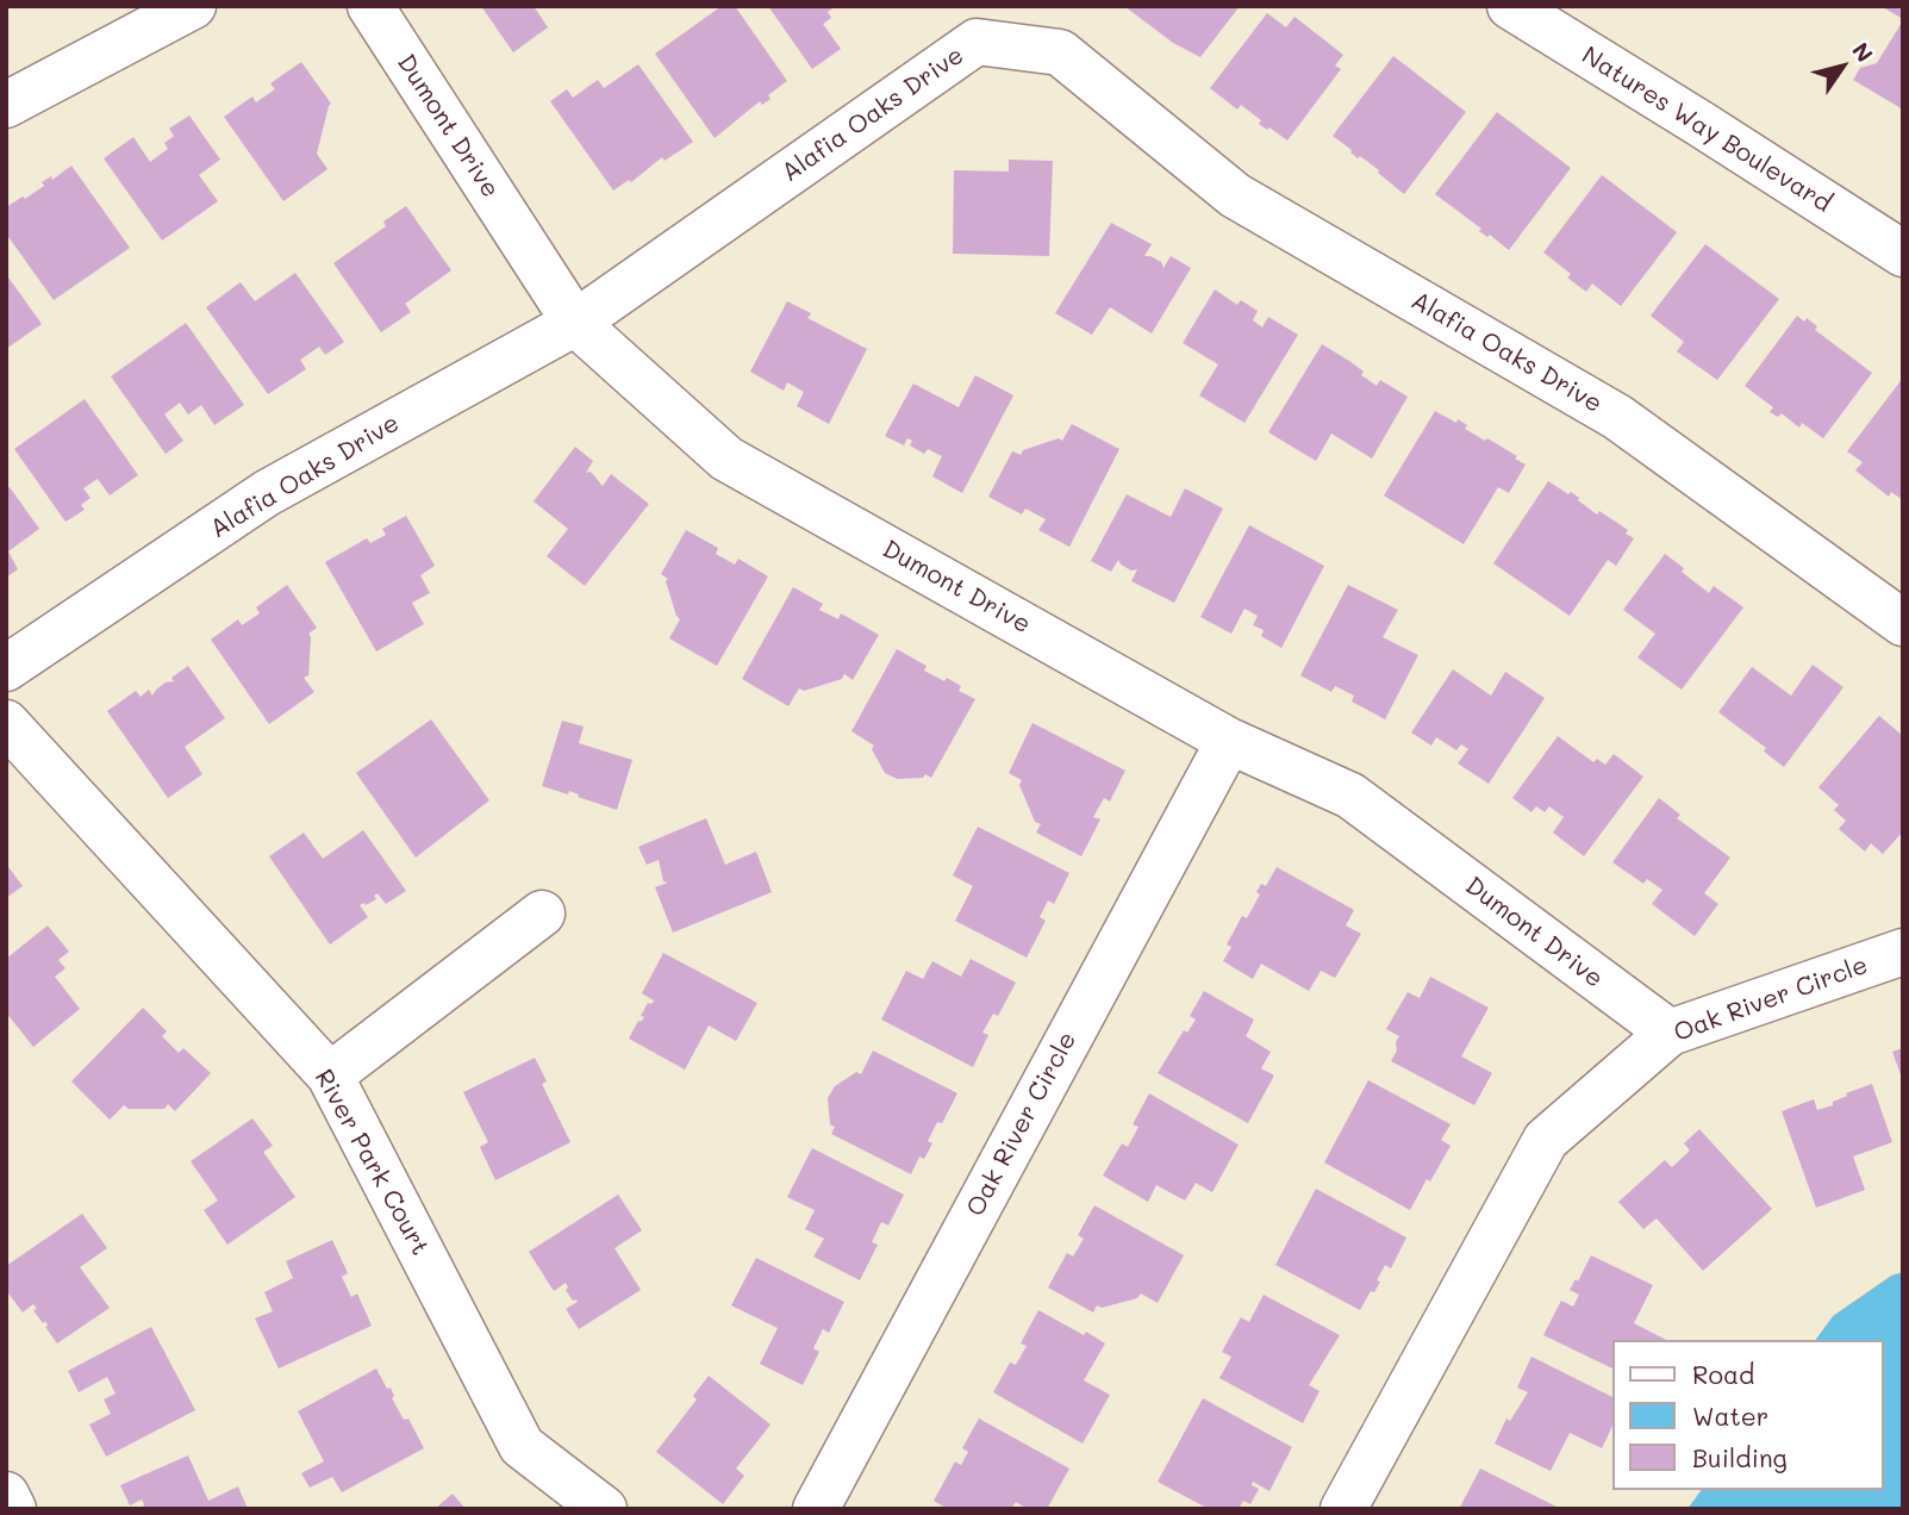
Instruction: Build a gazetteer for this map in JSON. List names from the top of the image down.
{
  "streets": {
    "street": [
      "Alafia Oaks Drive",
      "Dumont Drive",
      "Natures Way Boulevard",
      "Oak River Circle",
      "River Park Court"
    ]
  },
  "crossings": [
    ["Alafia Oaks Drive", "Dumont Drive"],
    ["Dumont Drive", "Oak River Circle"]
  ],
  "legend": ["Road", "Water", "Building"],
  "north": "top right"
}
